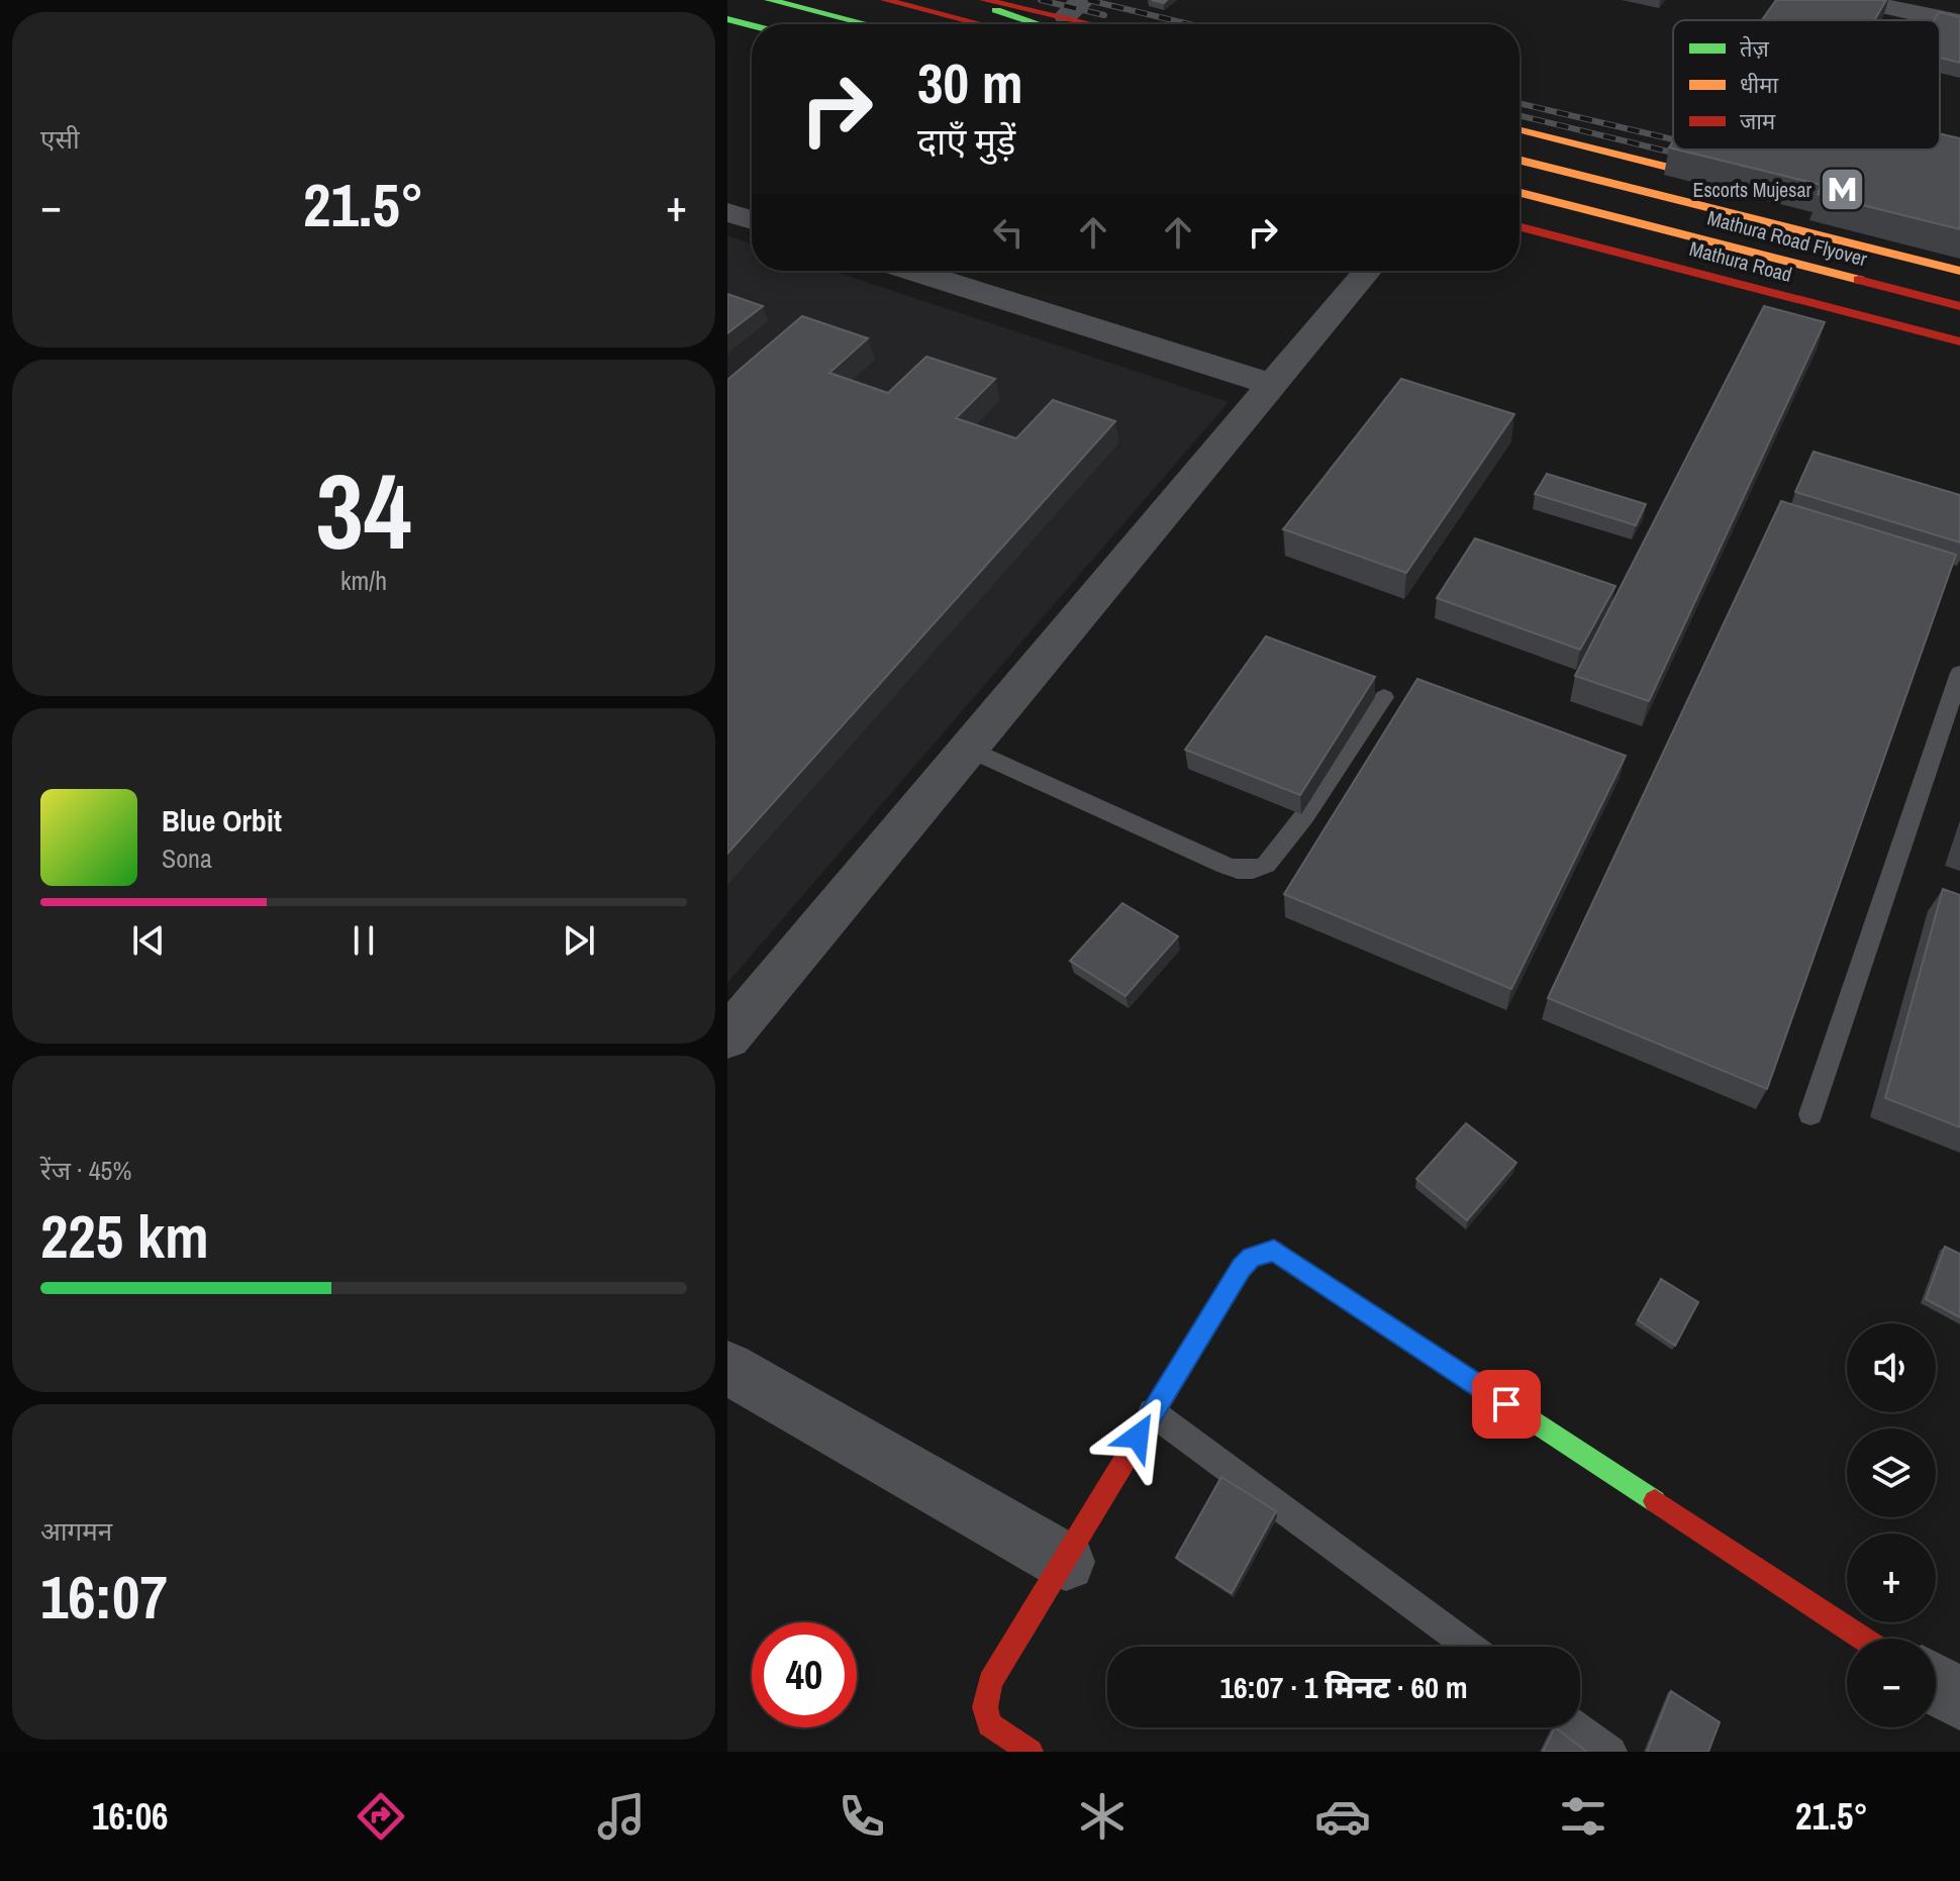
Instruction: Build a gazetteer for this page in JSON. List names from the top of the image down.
{
  "streets": {
    "main road": ["Mathura Road Flyover", "Mathura Road"]
  },
  "places": {
    "metro station": ["Escorts Mujesar"]
  },
  "legend": ["तेज़", "धीमा", "जाम"],
  "page": {
    "tile": [
      "एसी",
      ["34", "km/h"],
      ["रेंज · 45%", "225 km"],
      ["आगमन", "16:07"]
    ],
    "turn": ["30 m", "दाएँ मुड़ें"],
    "heat": ["−", "21.5°", "+"],
    "song": ["Blue Orbit", "Sona"],
    "map_buttons": ["+", "−"],
    "limit": "40",
    "trip": "16:07 · 1 मिनट · 60 m",
    "tabs": ["16:06", "21.5°"]
  }
}
